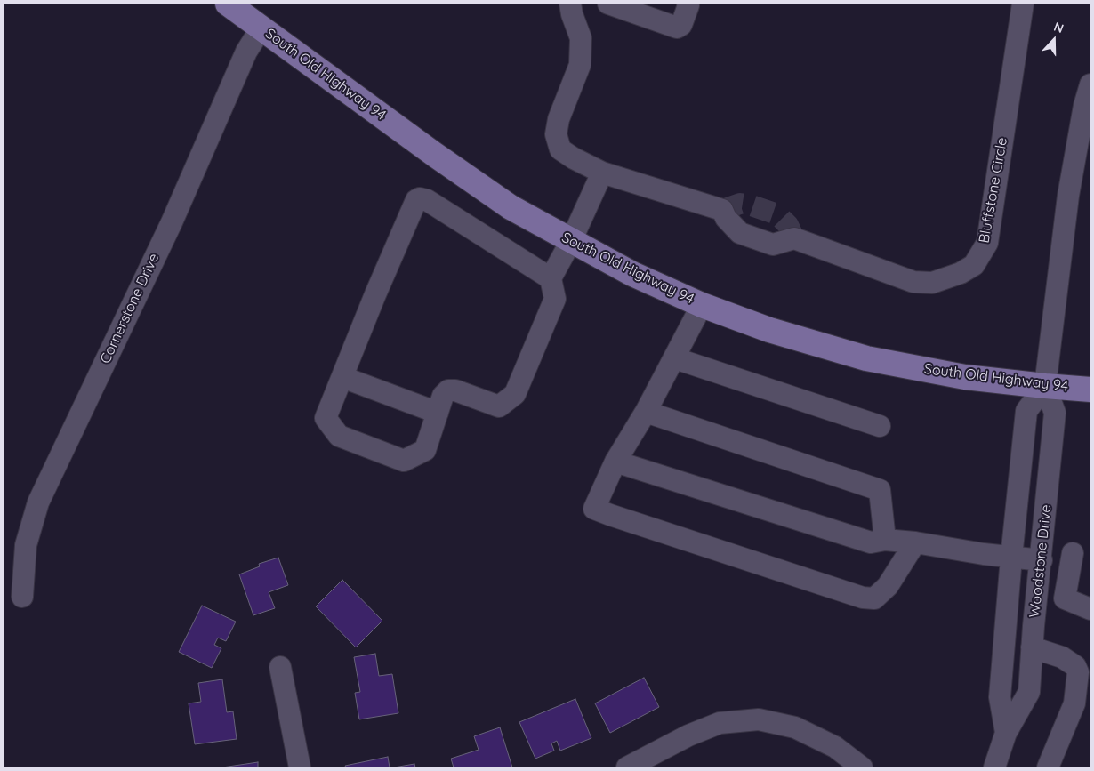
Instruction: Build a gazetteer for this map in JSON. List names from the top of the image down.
{
  "streets": {
    "main road": ["South Old Highway 94"],
    "street": ["Bluffstone Circle", "Cornerstone Drive", "Woodstone Drive"]
  },
  "crossings": [
    ["South Old Highway 94", "Cornerstone Drive"],
    ["South Old Highway 94", "Woodstone Drive"]
  ],
  "north": "top"
}
